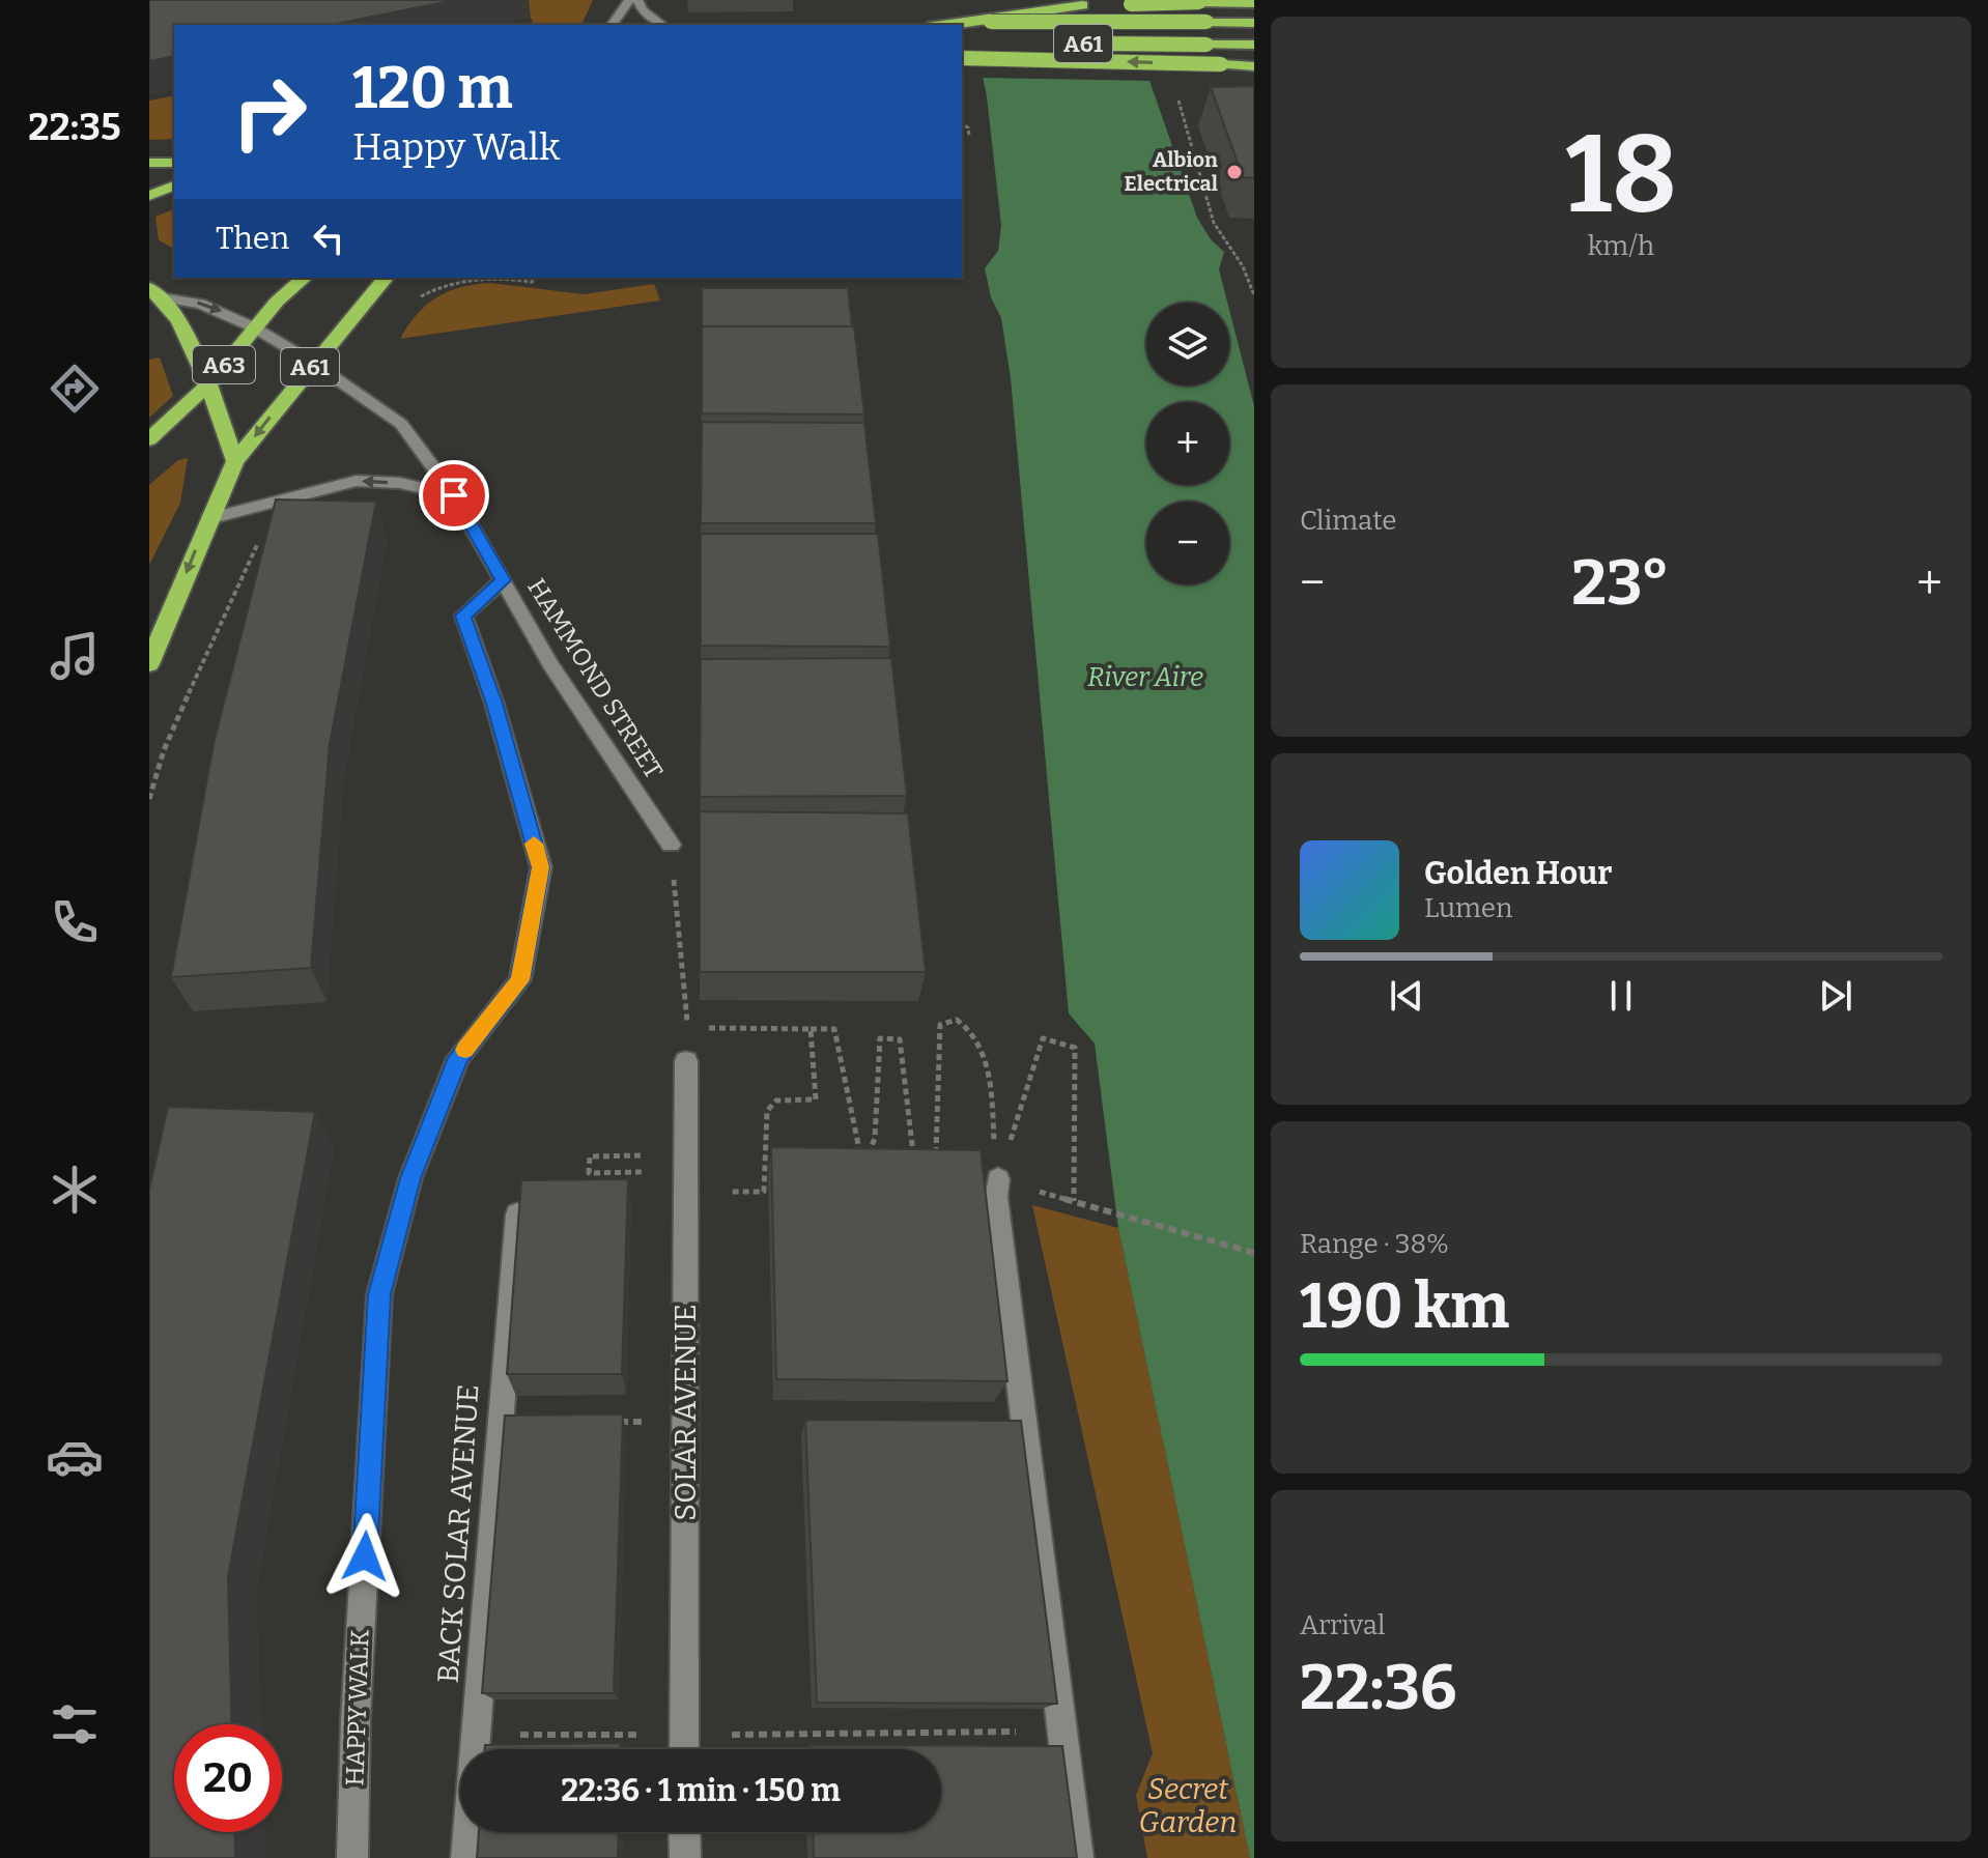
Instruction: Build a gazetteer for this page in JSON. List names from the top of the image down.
{
  "streets": {
    "highway": ["A61", "A63"],
    "street": [
      "HAMMOND STREET",
      "SOLAR AVENUE",
      "BACK SOLAR AVENUE",
      "HAPPY WALK"
    ]
  },
  "crossings": [
    ["A61", "A63"],
    ["A61", "HAMMOND STREET"],
    ["A63", "HAMMOND STREET"],
    ["HAMMOND STREET", "HAPPY WALK"]
  ],
  "water": ["River Aire"],
  "parks": ["Secret Garden"],
  "places": ["Albion Electrical"],
  "page": {
    "tabs": "22:35",
    "tile": [
      ["18", "km/h"],
      "Climate",
      ["Range · 38%", "190 km"],
      ["Arrival", "22:36"]
    ],
    "turn": ["120 m", "Happy Walk"],
    "then": "Then",
    "map_buttons": ["+", "−"],
    "heat": ["−", "23°", "+"],
    "song": ["Golden Hour", "Lumen"],
    "limit": "20",
    "trip": "22:36 · 1 min · 150 m"
  }
}
